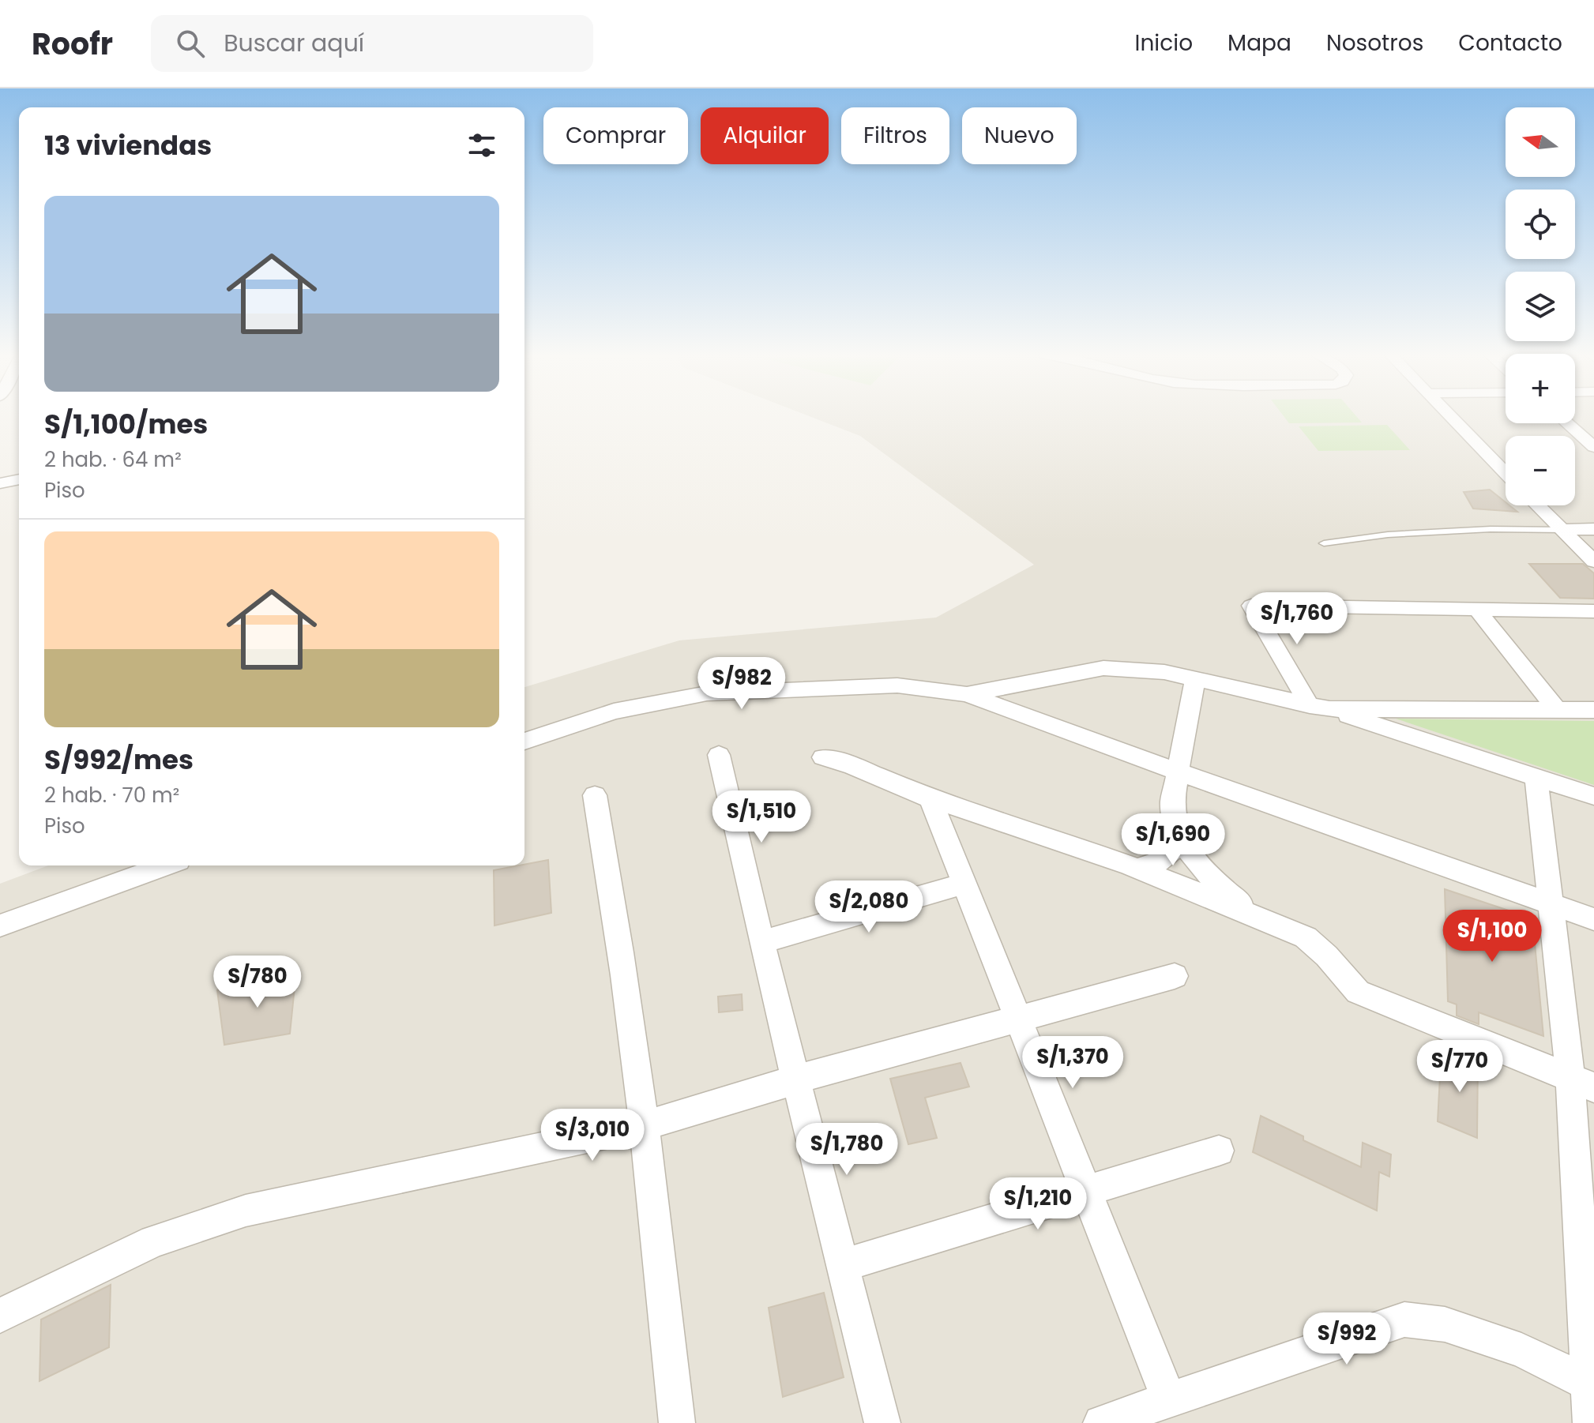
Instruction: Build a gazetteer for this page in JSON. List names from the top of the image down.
{
  "north": "left",
  "page": {
    "header": "Roofr",
    "search": "Buscar aquí",
    "nav": [
      "Inicio",
      "Mapa",
      "Nosotros",
      "Contacto"
    ],
    "map_buttons": ["+", "−"],
    "chip": [
      "Comprar",
      "Alquilar",
      "Filtros",
      "Nuevo"
    ],
    "heading": "13 viviendas",
    "list": [
      {
        "name": "S/1,100/mes",
        "note": "2 hab. · 64 m² · Piso"
      },
      {
        "name": "S/992/mes",
        "note": "2 hab. · 70 m² · Piso"
      }
    ],
    "price": [
      "S/1,760",
      "S/982",
      "S/1,510",
      "S/1,690",
      "S/2,080",
      "S/1,100",
      "S/780",
      "S/1,370",
      "S/770",
      "S/3,010",
      "S/1,780",
      "S/1,210",
      "S/992"
    ]
  }
}
